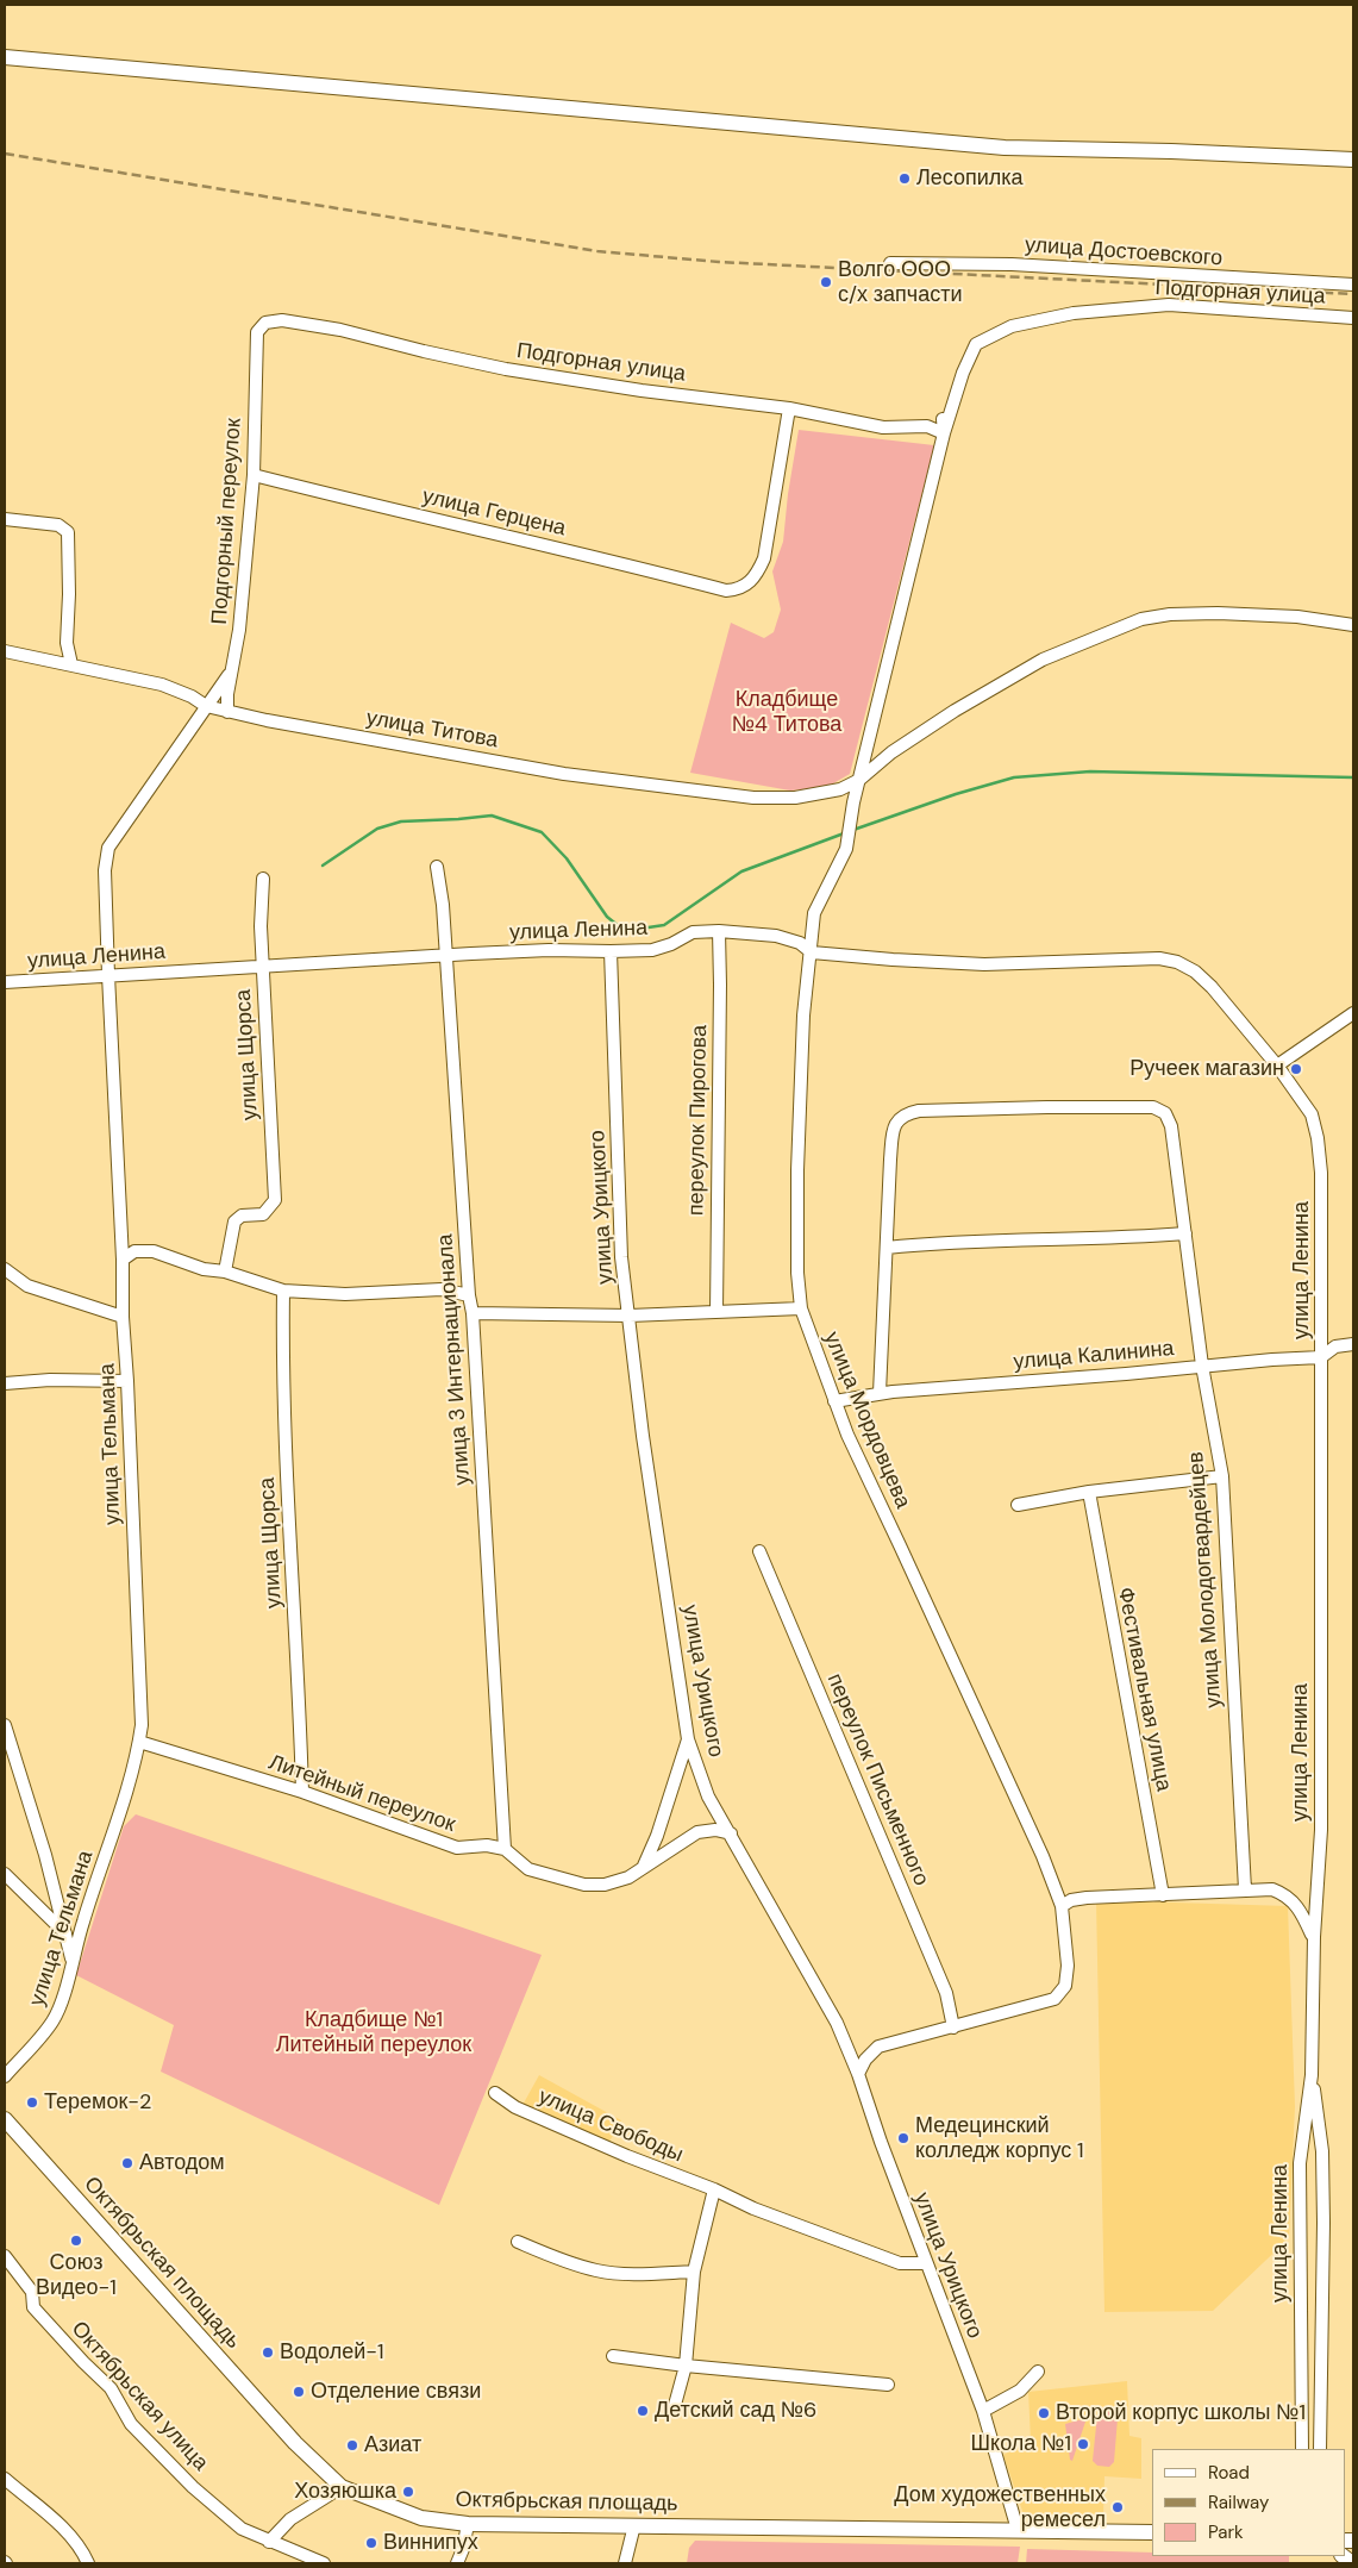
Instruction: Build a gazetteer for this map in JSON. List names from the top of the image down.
{
  "streets": {
    "main road": ["Октябрьская площадь"],
    "street": [
      "улица Достоевского",
      "Подгорная улица",
      "улица Герцена",
      "Подгорный переулок",
      "улица Титова",
      "улица Ленина",
      "улица Щорса",
      "переулок Пирогова",
      "улица Урицкого",
      "улица Калинина",
      "улица 3 Интернационала",
      "улица Мордовцева",
      "улица Тельмана",
      "улица Молодогвардейцев",
      "Фестивальная улица",
      "переулок Письменного",
      "Литейный переулок",
      "улица Свободы",
      "Октябрьская улица"
    ]
  },
  "crossings": [
    ["Подгорная улица", "улица Герцена"],
    ["Подгорная улица", "Подгорный переулок"],
    ["Подгорная улица", "улица Титова"],
    ["Подгорная улица", "улица Мордовцева"],
    ["улица Герцена", "Подгорный переулок"],
    ["Подгорный переулок", "улица Титова"],
    ["Подгорный переулок", "улица Тельмана"],
    ["улица Титова", "улица Мордовцева"],
    ["улица Титова", "улица Тельмана"],
    ["улица Ленина", "улица Щорса"],
    ["улица Ленина", "переулок Пирогова"],
    ["улица Ленина", "улица Урицкого"],
    ["улица Ленина", "улица Калинина"],
    ["улица Ленина", "улица 3 Интернационала"],
    ["улица Ленина", "улица Мордовцева"],
    ["улица Ленина", "улица Тельмана"],
    ["улица Щорса", "Литейный переулок"],
    ["улица Урицкого", "улица Мордовцева"],
    ["улица Урицкого", "улица Свободы"],
    ["улица Урицкого", "Октябрьская площадь"],
    ["улица Калинина", "улица Мордовцева"],
    ["улица Калинина", "улица Молодогвардейцев"],
    ["улица 3 Интернационала", "Литейный переулок"],
    ["улица Мордовцева", "переулок Письменного"],
    ["улица Тельмана", "Литейный переулок"]
  ],
  "parks": ["Кладбище №4 Титова", "Кладбище №1 Литейный переулок"],
  "places": [
    "Лесопилка",
    "Волго ООО с/х запчасти",
    "Ручеек магазин",
    "Теремок-2",
    "Медецинский колледж корпус 1",
    "Автодом",
    "Союз Видео-1",
    "Водолей-1",
    "Отделение связи",
    "Детский сад №6",
    "Второй корпус школы №1",
    "Школа №1",
    "Азиат",
    "Хозяюшка",
    "Дом художественных ремесел",
    "Виннипух"
  ],
  "legend": ["Road", "Railway", "Park"]
}
